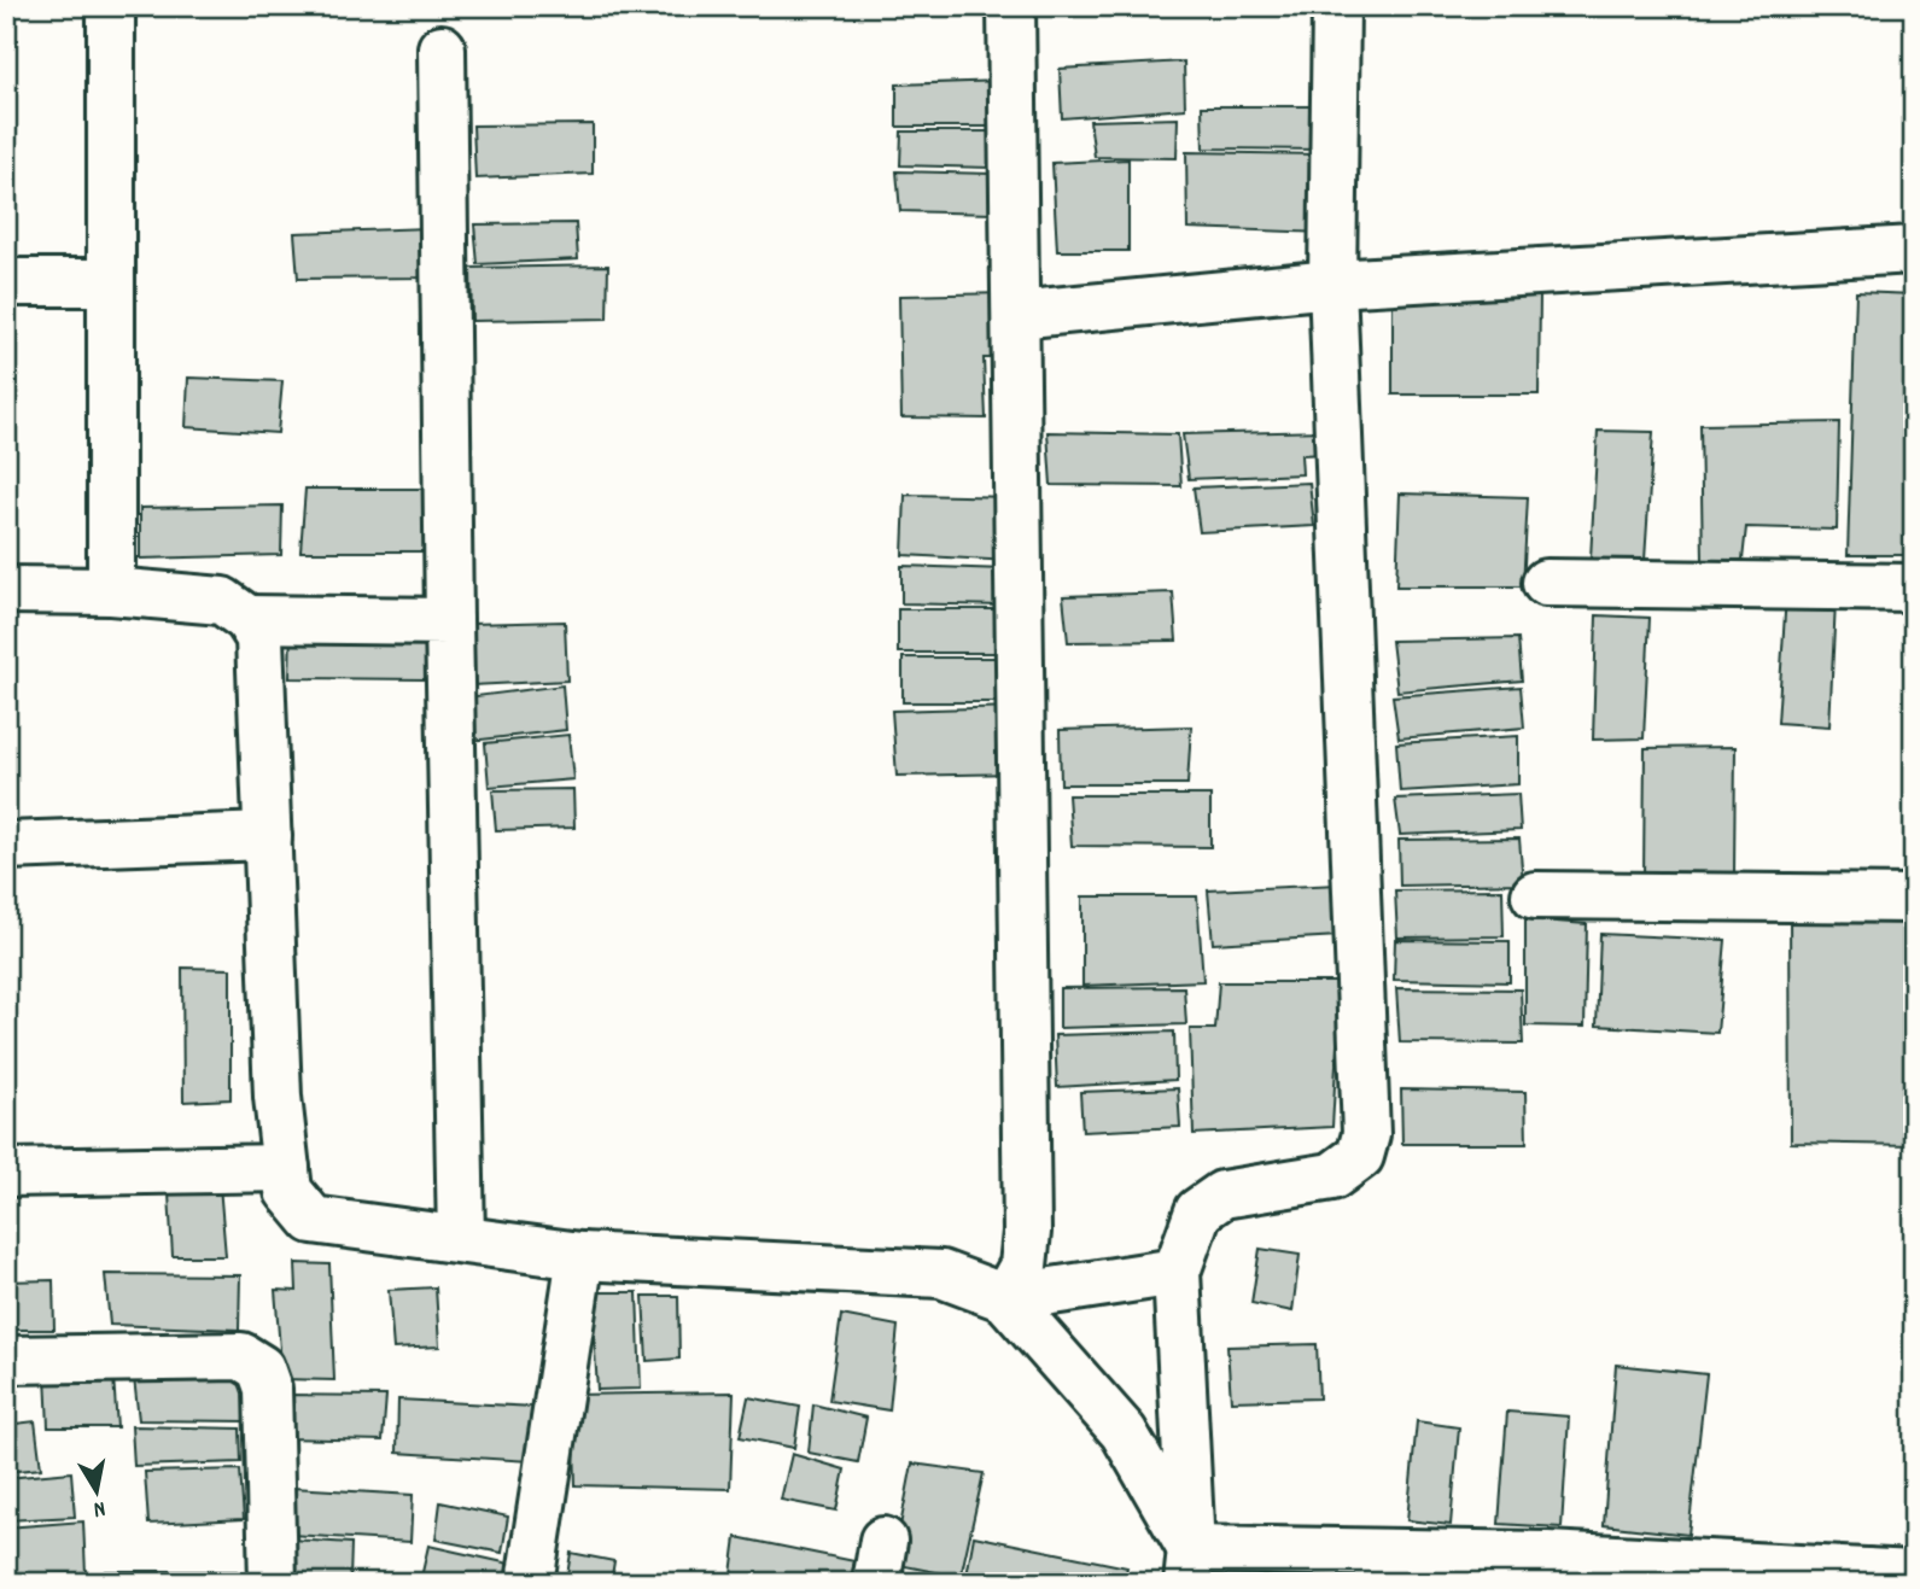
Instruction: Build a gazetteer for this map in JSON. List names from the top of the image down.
{
  "north": "bottom"
}
